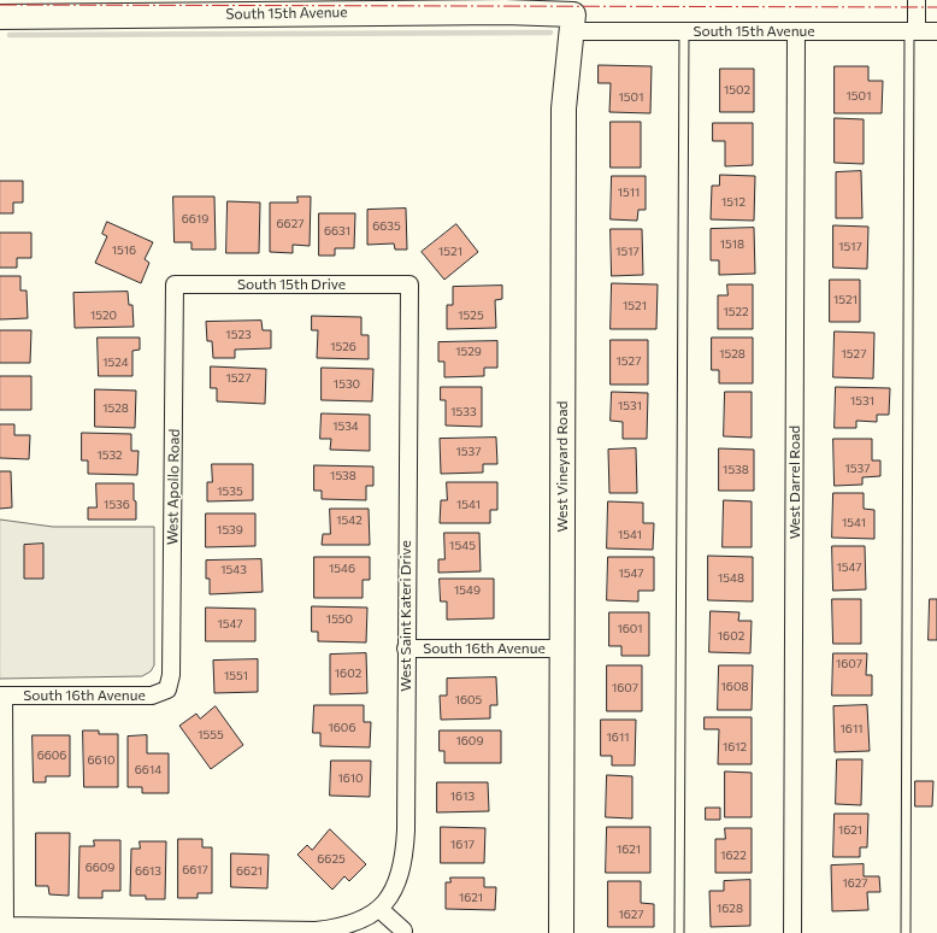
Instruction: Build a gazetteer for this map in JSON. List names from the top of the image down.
{
  "streets": {
    "street": [
      "South 15th Avenue",
      "South 15th Drive",
      "West Vineyard Road",
      "West Darrel Road",
      "West Apollo Road",
      "West Saint Kateri Drive",
      "South 16th Avenue"
    ]
  },
  "crossings": [
    ["South 15th Avenue", "West Vineyard Road"],
    ["South 15th Avenue", "West Darrel Road"],
    ["South 15th Drive", "West Apollo Road"],
    ["South 15th Drive", "West Saint Kateri Drive"],
    ["West Vineyard Road", "South 16th Avenue"],
    ["West Apollo Road", "South 16th Avenue"],
    ["West Saint Kateri Drive", "South 16th Avenue"]
  ],
  "house_numbers": [
    "1502",
    "1501",
    "1501",
    "1511",
    "1512",
    "6619",
    "6627",
    "6635",
    "6631",
    "1518",
    "1517",
    "1516",
    "1521",
    "1517",
    "1521",
    "1521",
    "1522",
    "1520",
    "1525",
    "1523",
    "1526",
    "1529",
    "1528",
    "1527",
    "1527",
    "1524",
    "1527",
    "1530",
    "1531",
    "1531",
    "1528",
    "1533",
    "1534",
    "1537",
    "1532",
    "1537",
    "1538",
    "1538",
    "1535",
    "1536",
    "1541",
    "1542",
    "1541",
    "1539",
    "1541",
    "1545",
    "1547",
    "1546",
    "1543",
    "1547",
    "1548",
    "1549",
    "1550",
    "1547",
    "1601",
    "1602",
    "1607",
    "1602",
    "1551",
    "1608",
    "1607",
    "1605",
    "1606",
    "1611",
    "1555",
    "1611",
    "1609",
    "1612",
    "6606",
    "6610",
    "6614",
    "1610",
    "1613",
    "1621",
    "1617",
    "1621",
    "1622",
    "6625",
    "6609",
    "6617",
    "6613",
    "6621",
    "1627",
    "1621",
    "1628",
    "1627"
  ]
}
